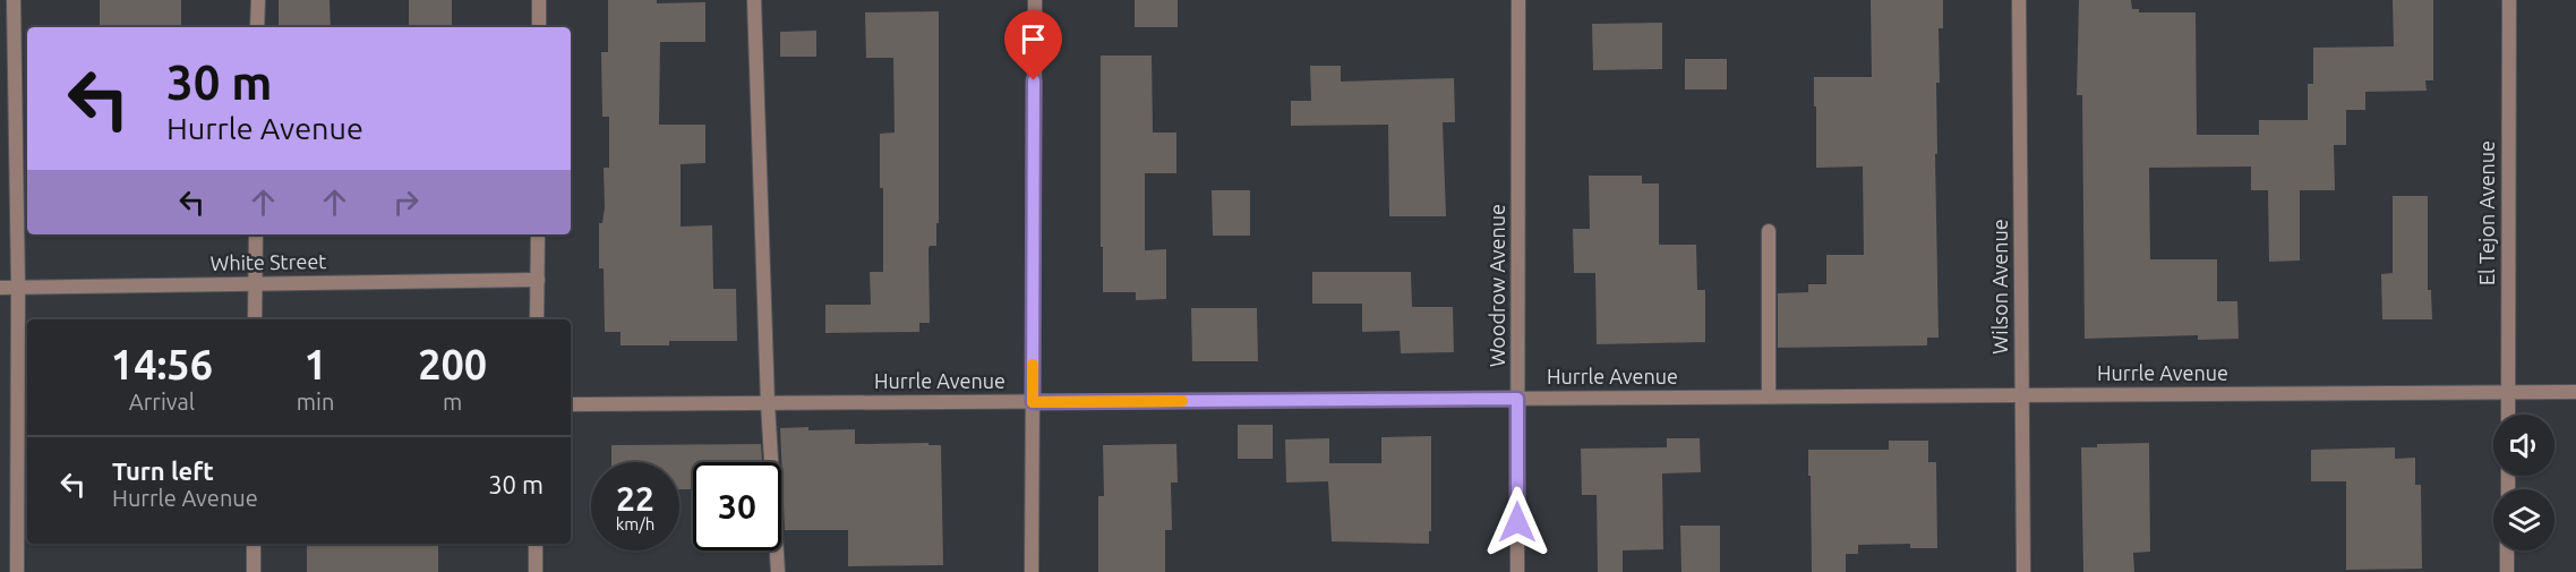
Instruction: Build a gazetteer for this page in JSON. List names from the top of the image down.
{
  "streets": {
    "street": [
      "El Tejon Avenue",
      "White Street",
      "Woodrow Avenue",
      "Wilson Avenue",
      "Hurrle Avenue"
    ]
  },
  "crossings": [
    ["El Tejon Avenue", "Hurrle Avenue"],
    ["Woodrow Avenue", "Hurrle Avenue"],
    ["Wilson Avenue", "Hurrle Avenue"]
  ],
  "page": {
    "turn": ["30 m", "Hurrle Avenue"],
    "eta": [
      "14:56",
      "Arrival",
      "1",
      "min",
      "200",
      "m"
    ],
    "list": [
      {
        "name": "Turn left",
        "note": "Hurrle Avenue",
        "value": "30 m"
      }
    ],
    "speed": "22 km/h",
    "limit": "30"
  }
}
